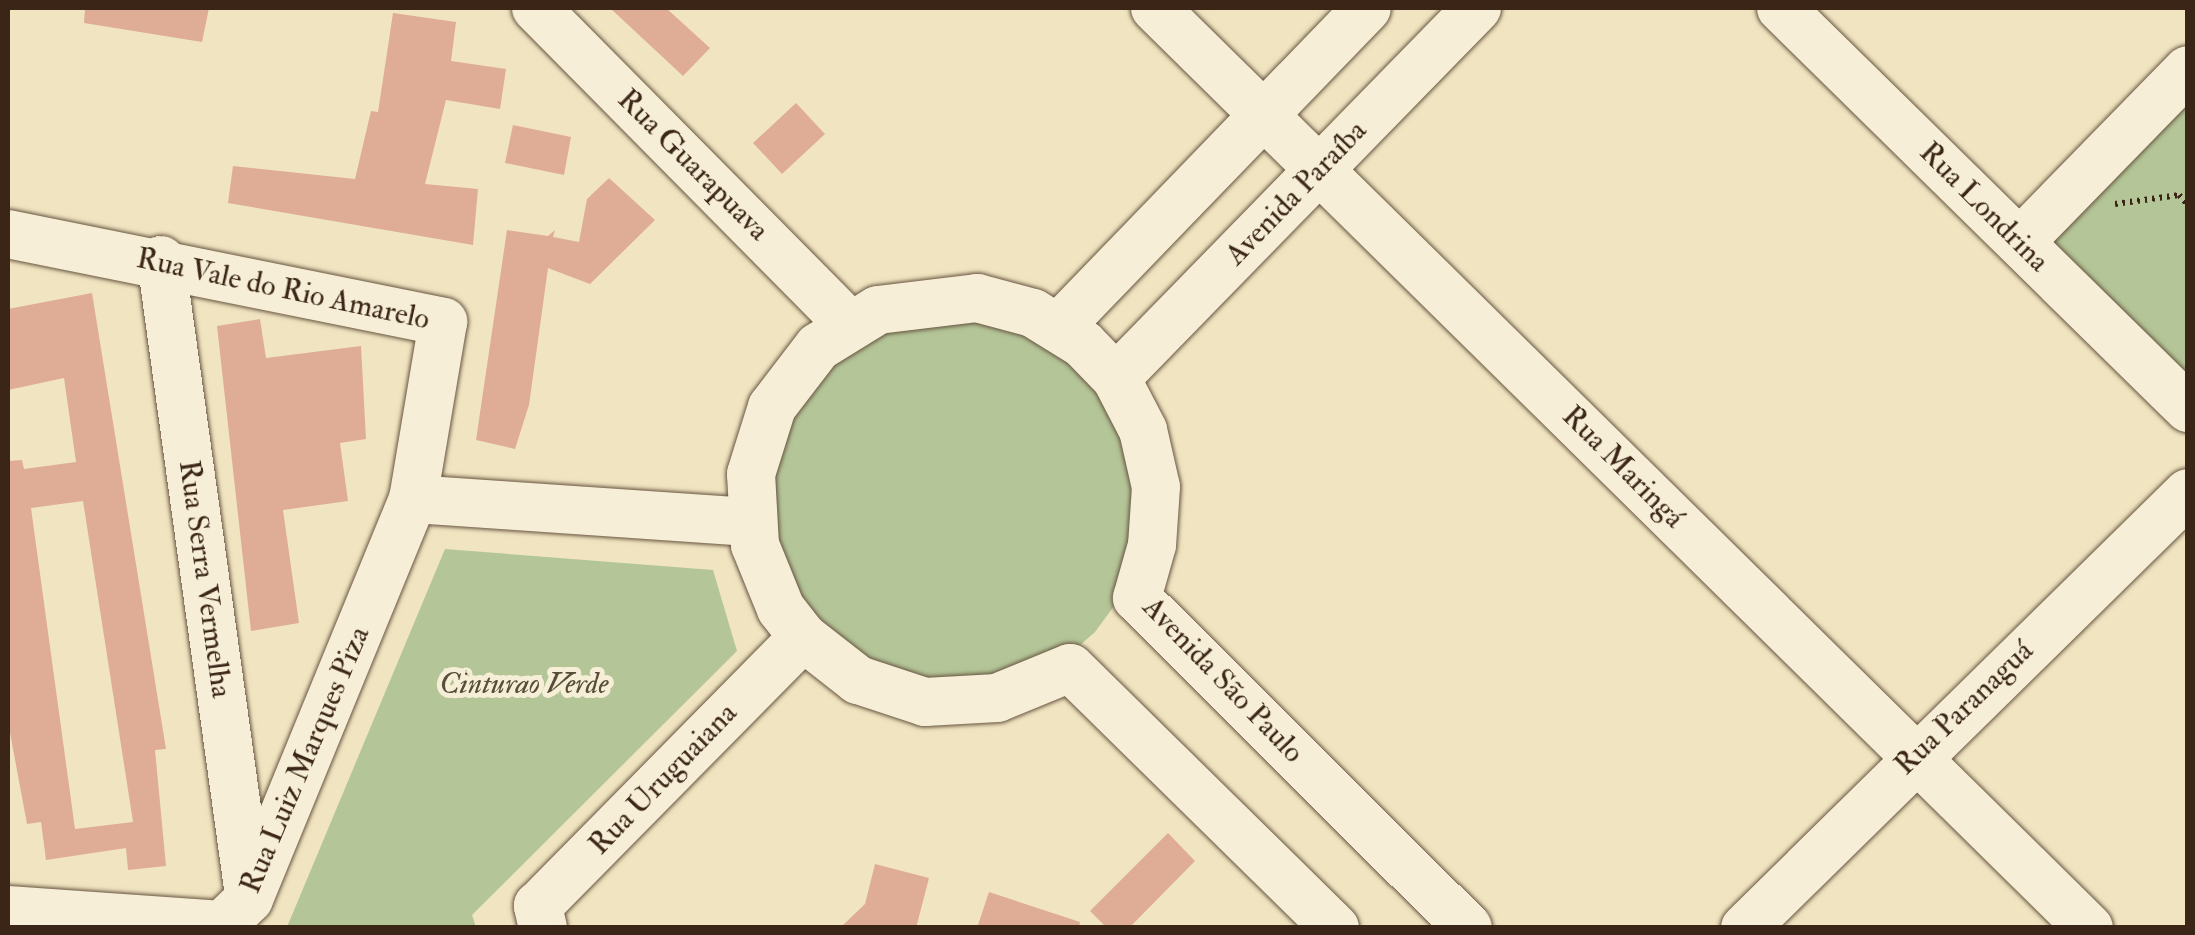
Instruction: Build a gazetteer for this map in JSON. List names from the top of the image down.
{
  "streets": {
    "street": [
      "Rua Guarapuava",
      "Avenida Paraíba",
      "Rua Londrina",
      "Rua Vale do Rio Amarelo",
      "Rua Maringá",
      "Rua Serra Vermelha",
      "Avenida São Paulo",
      "Rua Paranaguá",
      "Rua Luiz Marques Piza",
      "Rua Uruguaiana"
    ]
  },
  "crossings": [
    ["Rua Guarapuava", "Avenida São Paulo"],
    ["Avenida Paraíba", "Rua Maringá"],
    ["Avenida Paraíba", "Avenida São Paulo"],
    ["Rua Vale do Rio Amarelo", "Rua Serra Vermelha"],
    ["Rua Vale do Rio Amarelo", "Rua Luiz Marques Piza"],
    ["Rua Maringá", "Rua Paranaguá"],
    ["Rua Serra Vermelha", "Rua Luiz Marques Piza"],
    ["Avenida São Paulo", "Rua Uruguaiana"]
  ],
  "parks": ["Cinturao Verde"]
}
